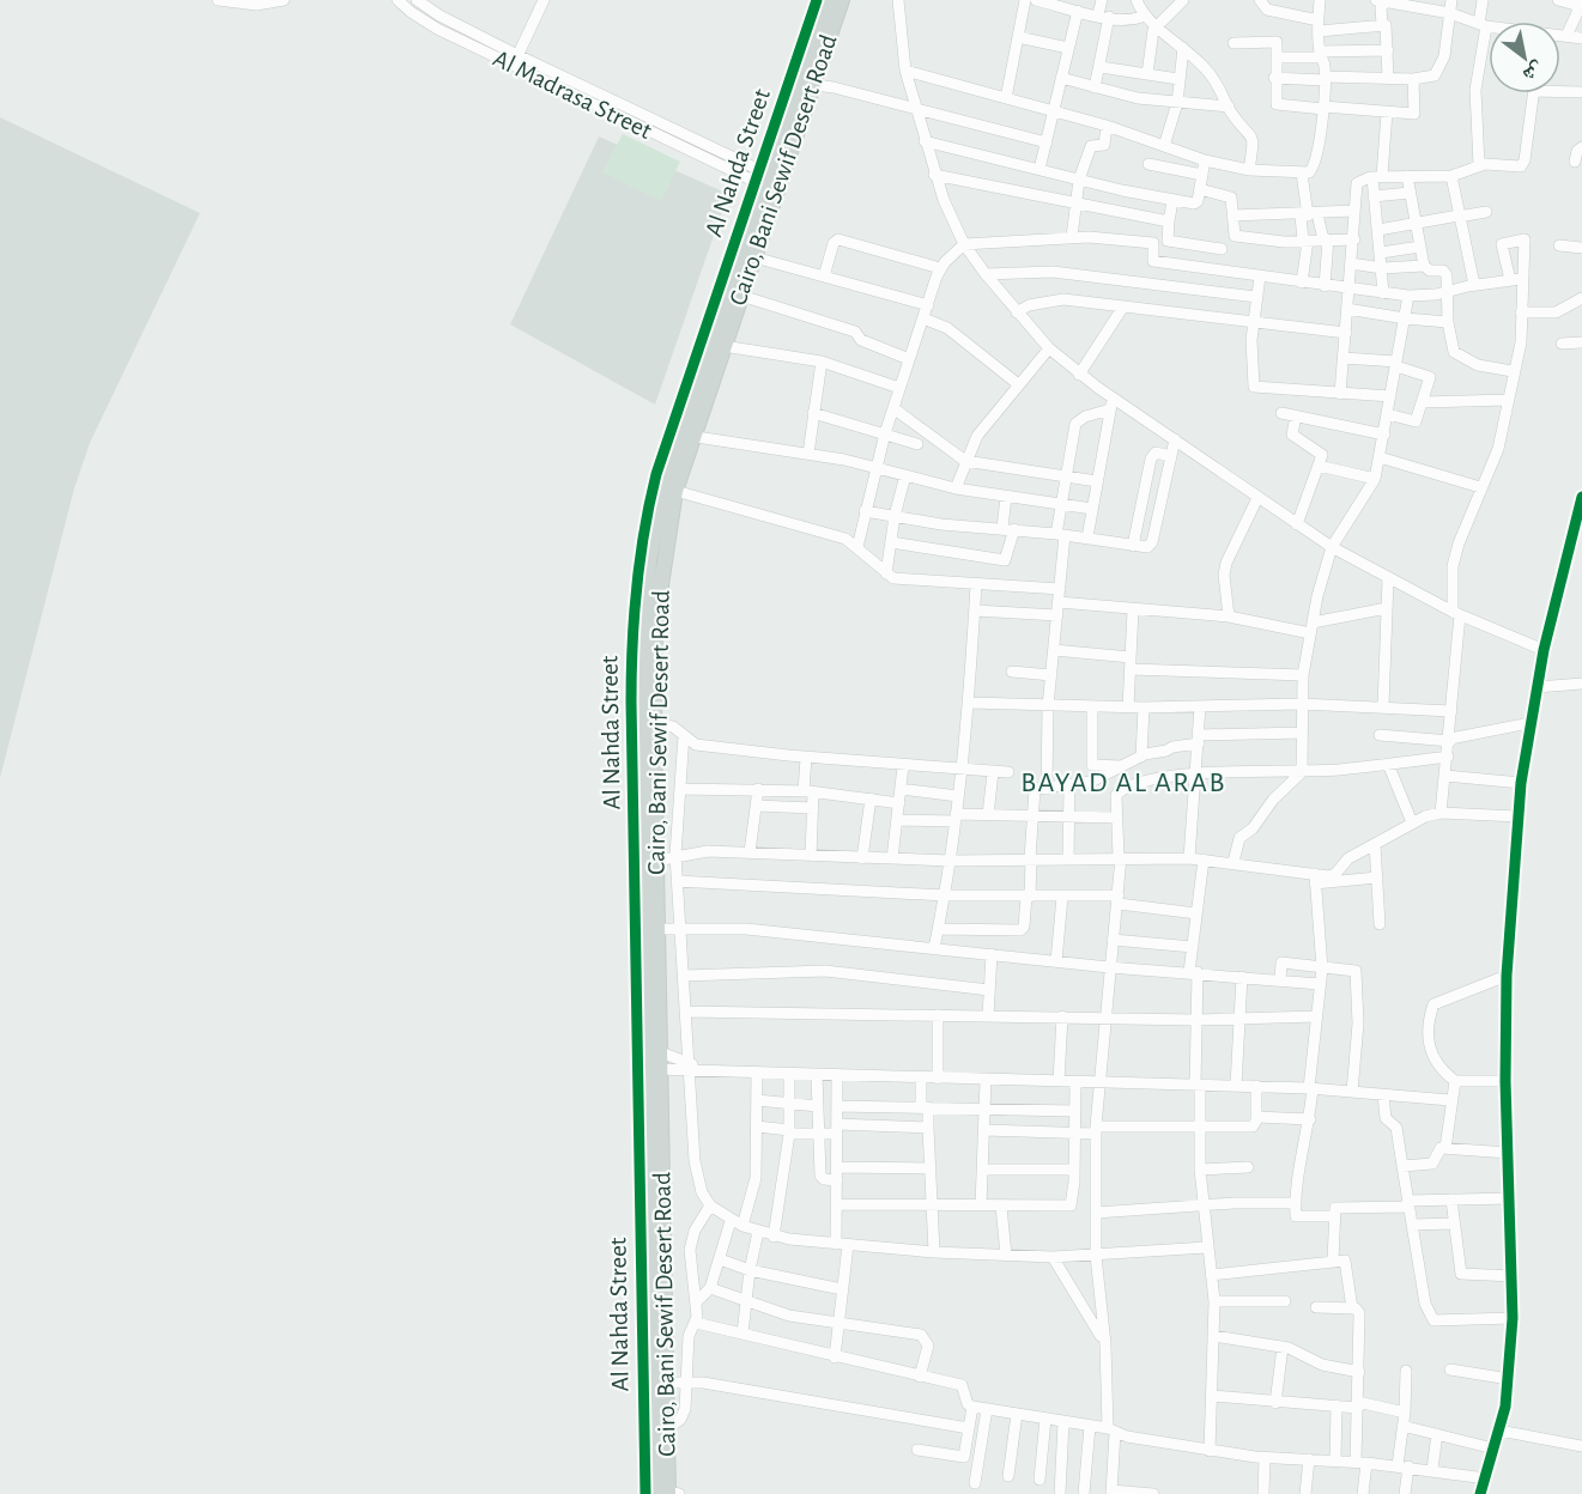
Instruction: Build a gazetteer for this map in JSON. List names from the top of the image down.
{
  "streets": {
    "main road": ["Cairo, Bani Sewif Desert Road"],
    "street": ["Al Madrasa Street", "Al Nahda Street"]
  },
  "crossings": [
    ["Al Madrasa Street", "Al Nahda Street"],
    ["Al Nahda Street", "Cairo, Bani Sewif Desert Road"]
  ],
  "districts": ["BAYAD AL ARAB"],
  "north": "bottom right"
}
